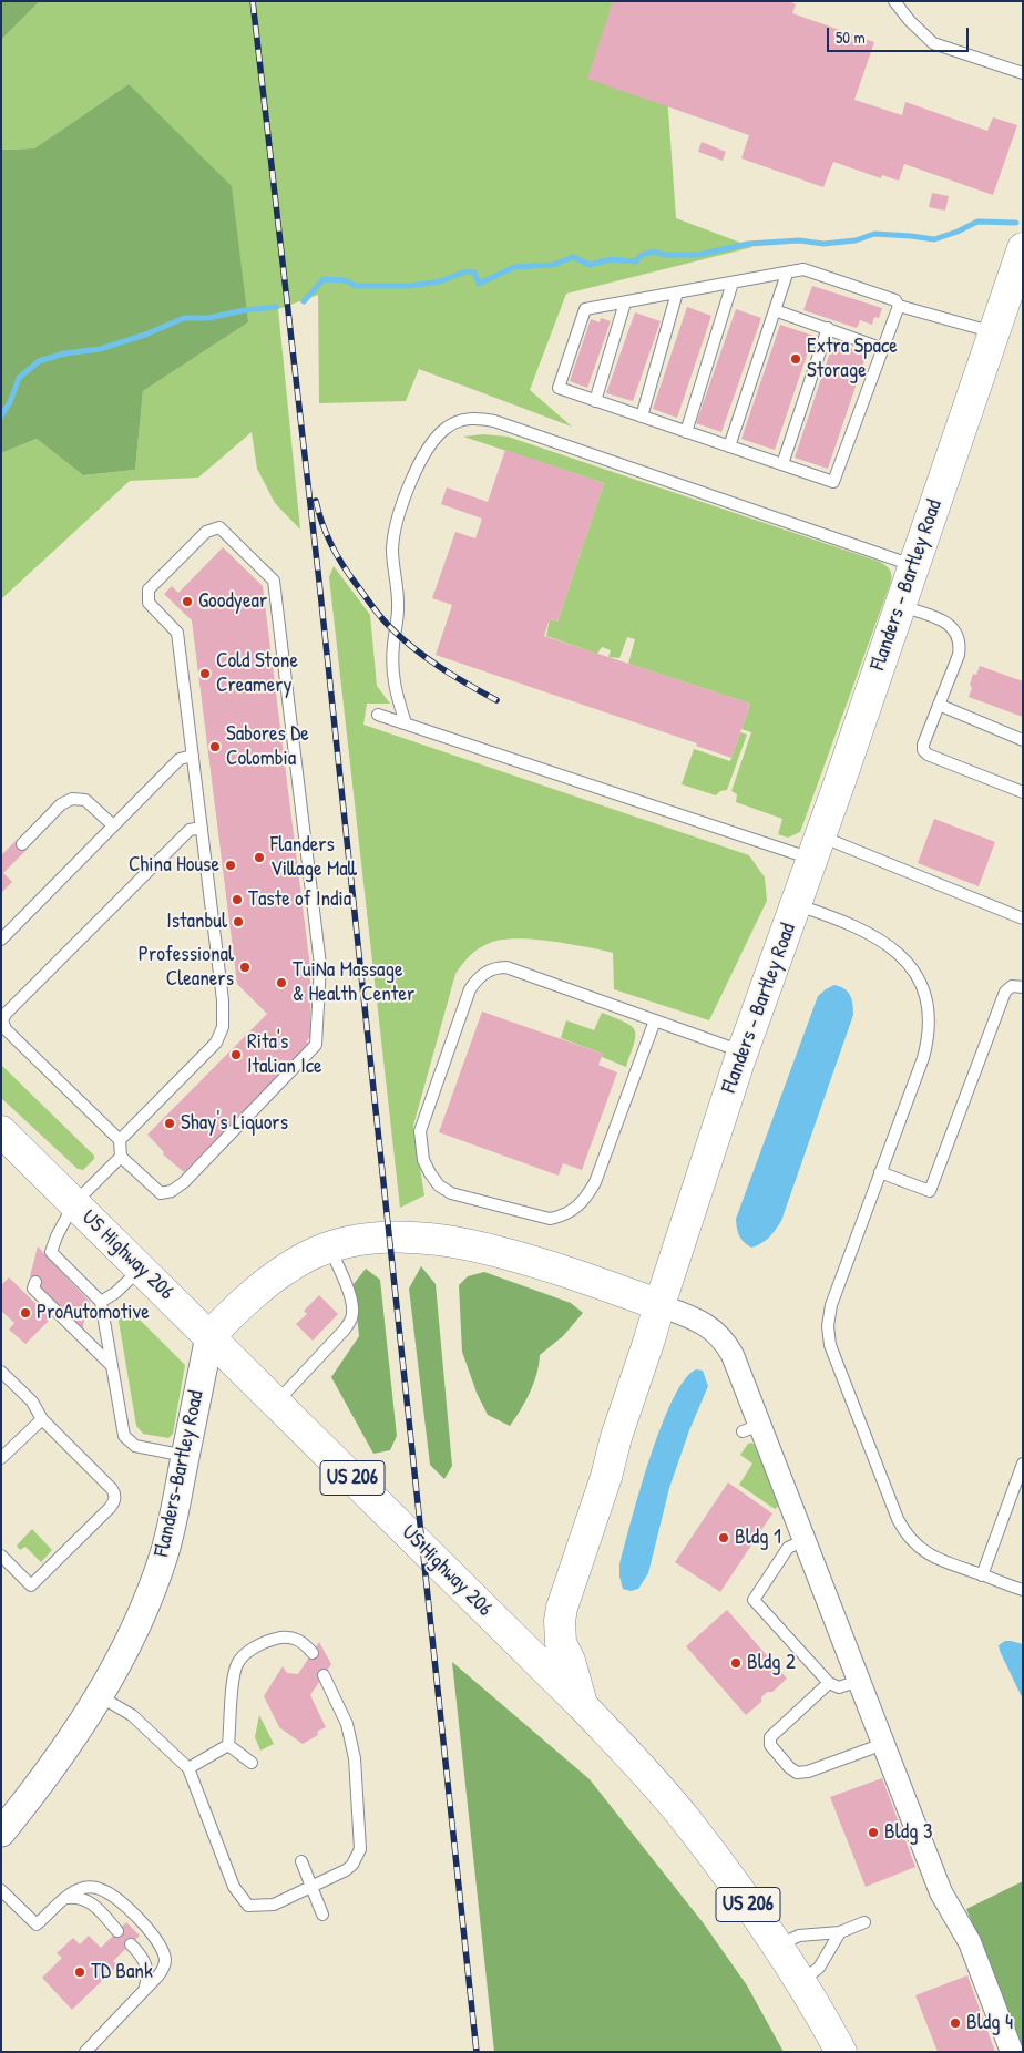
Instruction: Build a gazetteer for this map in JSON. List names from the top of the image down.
{
  "streets": {
    "main road": ["Flanders - Bartley Road", "US Highway 206", "US 206"],
    "street": ["Flanders-Bartley Road"]
  },
  "crossings": [
    ["Flanders - Bartley Road", "US Highway 206"],
    ["US Highway 206", "Flanders-Bartley Road"]
  ],
  "places": [
    "Extra Space Storage",
    "Goodyear",
    "Cold Stone Creamery",
    "Sabores De Colombia",
    "Flanders Village Mall",
    "China House",
    "Taste of India",
    "Istanbul",
    "Professional Cleaners",
    "TuiNa Massage & Health Center",
    "Rita's Italian Ice",
    "Shay's Liquors",
    "ProAutomotive",
    "Bldg 1",
    "Bldg 2",
    "Bldg 3",
    "TD Bank",
    "Bldg 4"
  ],
  "scale_bar": "50 m"
}
